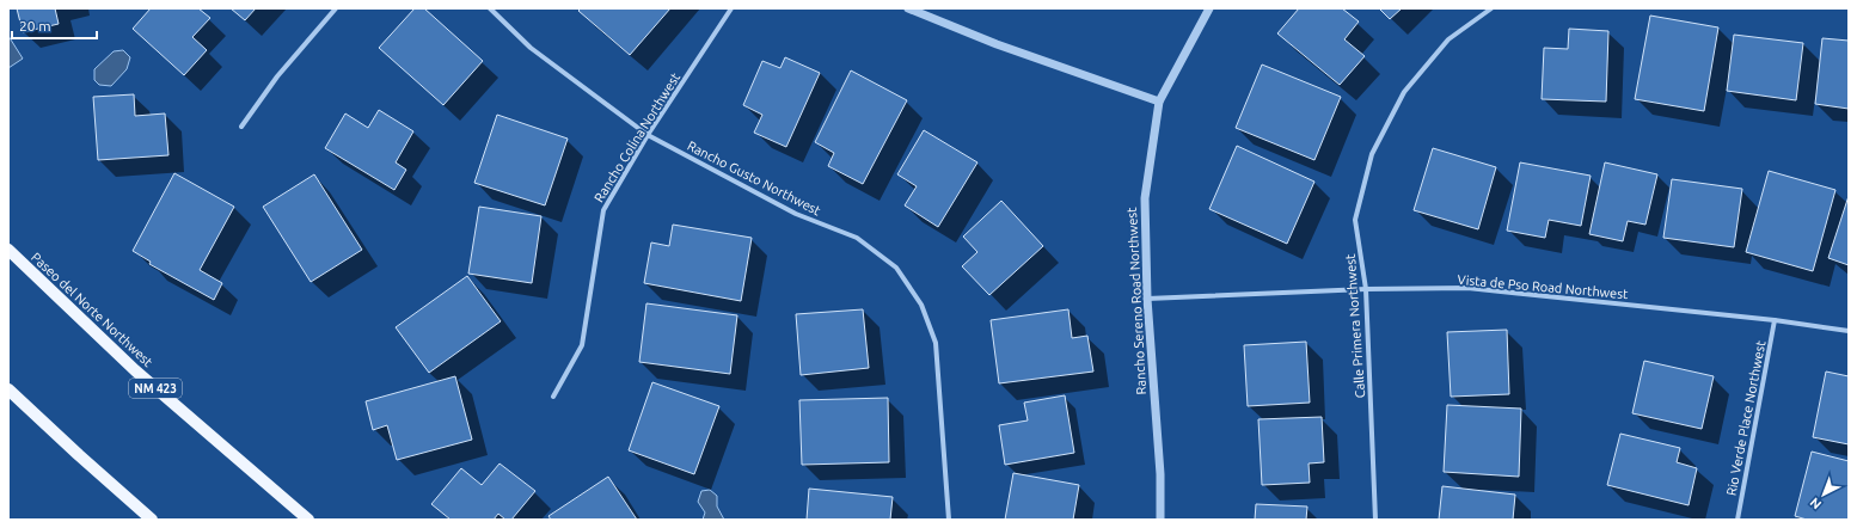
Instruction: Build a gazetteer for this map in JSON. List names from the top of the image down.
{
  "streets": {
    "main road": ["Paseo del Norte Northwest", "NM 423"],
    "street": [
      "Rancho Colina Northwest",
      "Rancho Gusto Northwest",
      "Vista de Pso Road Northwest",
      "Rancho Sereno Road Northwest",
      "Calle Primera Northwest",
      "Rio Verde Place Northwest"
    ]
  },
  "crossings": [
    ["Rancho Colina Northwest", "Rancho Gusto Northwest"],
    ["Vista de Pso Road Northwest", "Rancho Sereno Road Northwest"],
    ["Vista de Pso Road Northwest", "Calle Primera Northwest"],
    ["Vista de Pso Road Northwest", "Rio Verde Place Northwest"]
  ],
  "scale_bar": "20 m",
  "north": "bottom left"
}
